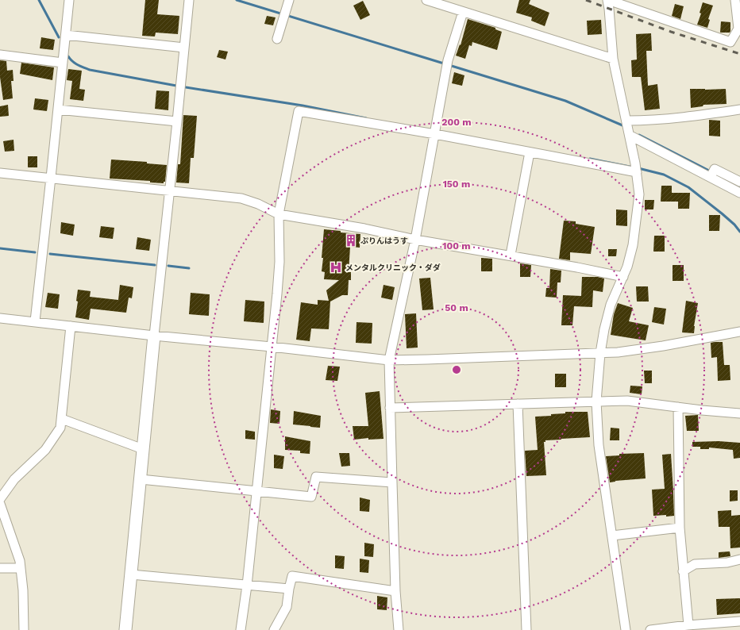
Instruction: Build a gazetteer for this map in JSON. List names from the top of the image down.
{
  "places": {
    "building": ["ぷりんはうす"],
    "hospital": ["メンタルクリニック・ダダ"]
  },
  "rings": [
    "200 m",
    "150 m",
    "100 m",
    "50 m"
  ]
}
